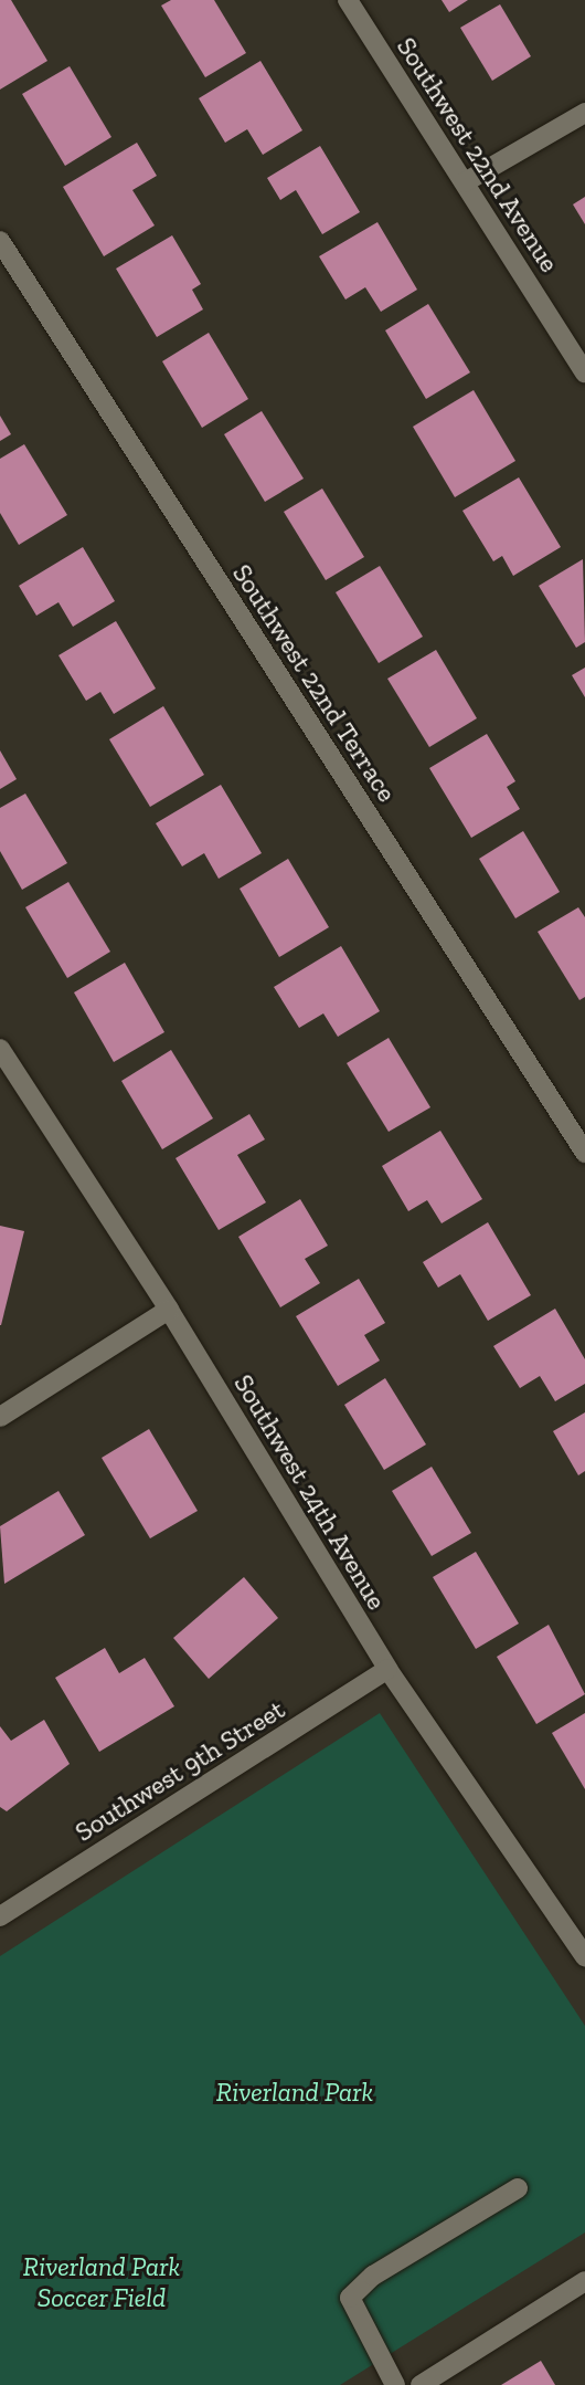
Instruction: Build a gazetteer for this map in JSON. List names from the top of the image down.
{
  "streets": {
    "street": [
      "Southwest 22nd Avenue",
      "Southwest 22nd Terrace",
      "Southwest 24th Avenue",
      "Southwest 9th Street"
    ]
  },
  "crossings": [
    ["Southwest 24th Avenue", "Southwest 9th Street"]
  ],
  "parks": ["Riverland Park", "Riverland Park Soccer Field"]
}
